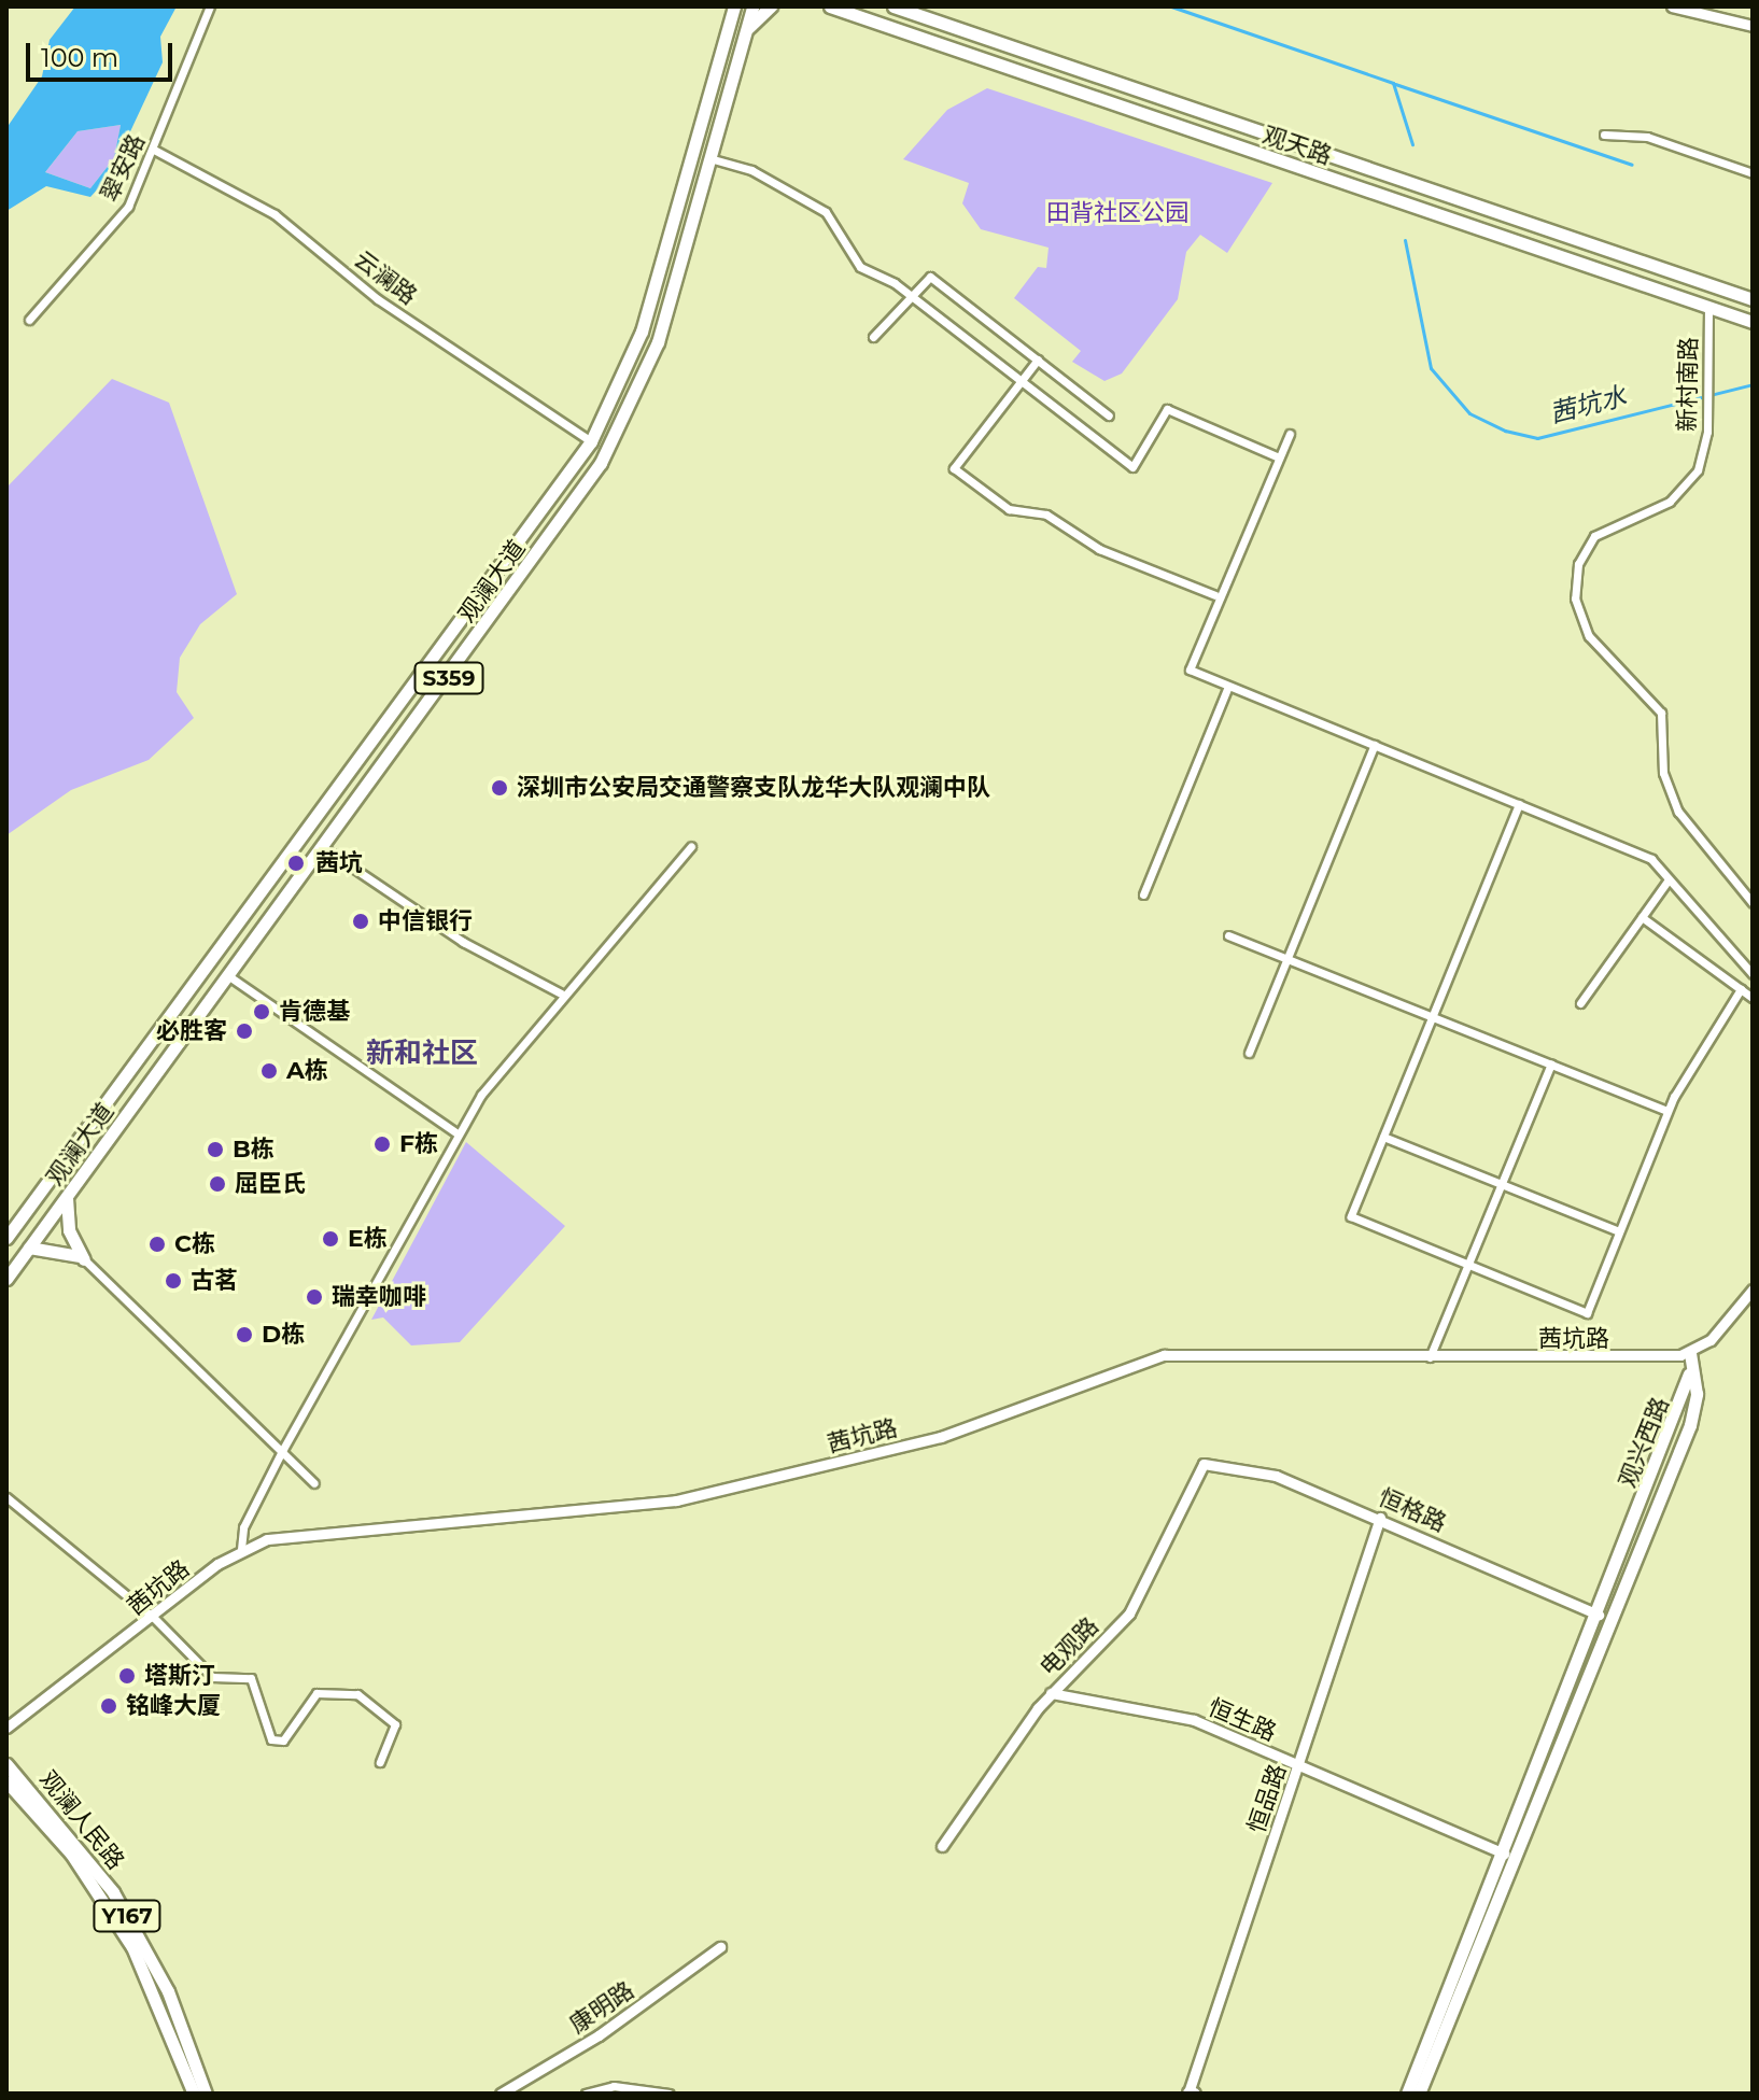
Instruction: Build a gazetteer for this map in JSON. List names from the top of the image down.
{
  "streets": {
    "main road": [
      "观天路",
      "观澜大道",
      "S359",
      "观兴西路",
      "观澜人民路",
      "Y167"
    ],
    "street": [
      "翠安路",
      "云澜路",
      "新村南路",
      "茜坑路",
      "恒格路",
      "电观路",
      "恒生路",
      "恒品路",
      "康明路"
    ]
  },
  "crossings": [
    ["观天路", "新村南路"],
    ["翠安路", "云澜路"],
    ["云澜路", "观澜大道"],
    ["茜坑路", "观兴西路"],
    ["观兴西路", "恒格路"],
    ["观兴西路", "恒生路"],
    ["恒格路", "电观路"],
    ["恒格路", "恒品路"],
    ["电观路", "恒生路"],
    ["恒生路", "恒品路"]
  ],
  "districts": ["新和社区"],
  "water": ["茜坑水"],
  "parks": ["田背社区公园"],
  "places": [
    "深圳市公安局交通警察支队龙华大队观澜中队",
    "茜坑",
    "中信银行",
    "肯德基",
    "必胜客",
    "A栋",
    "F栋",
    "B栋",
    "屈臣氏",
    "E栋",
    "C栋",
    "古茗",
    "瑞幸咖啡",
    "D栋",
    "塔斯汀",
    "铭峰大厦"
  ],
  "scale_bar": "100 m"
}
